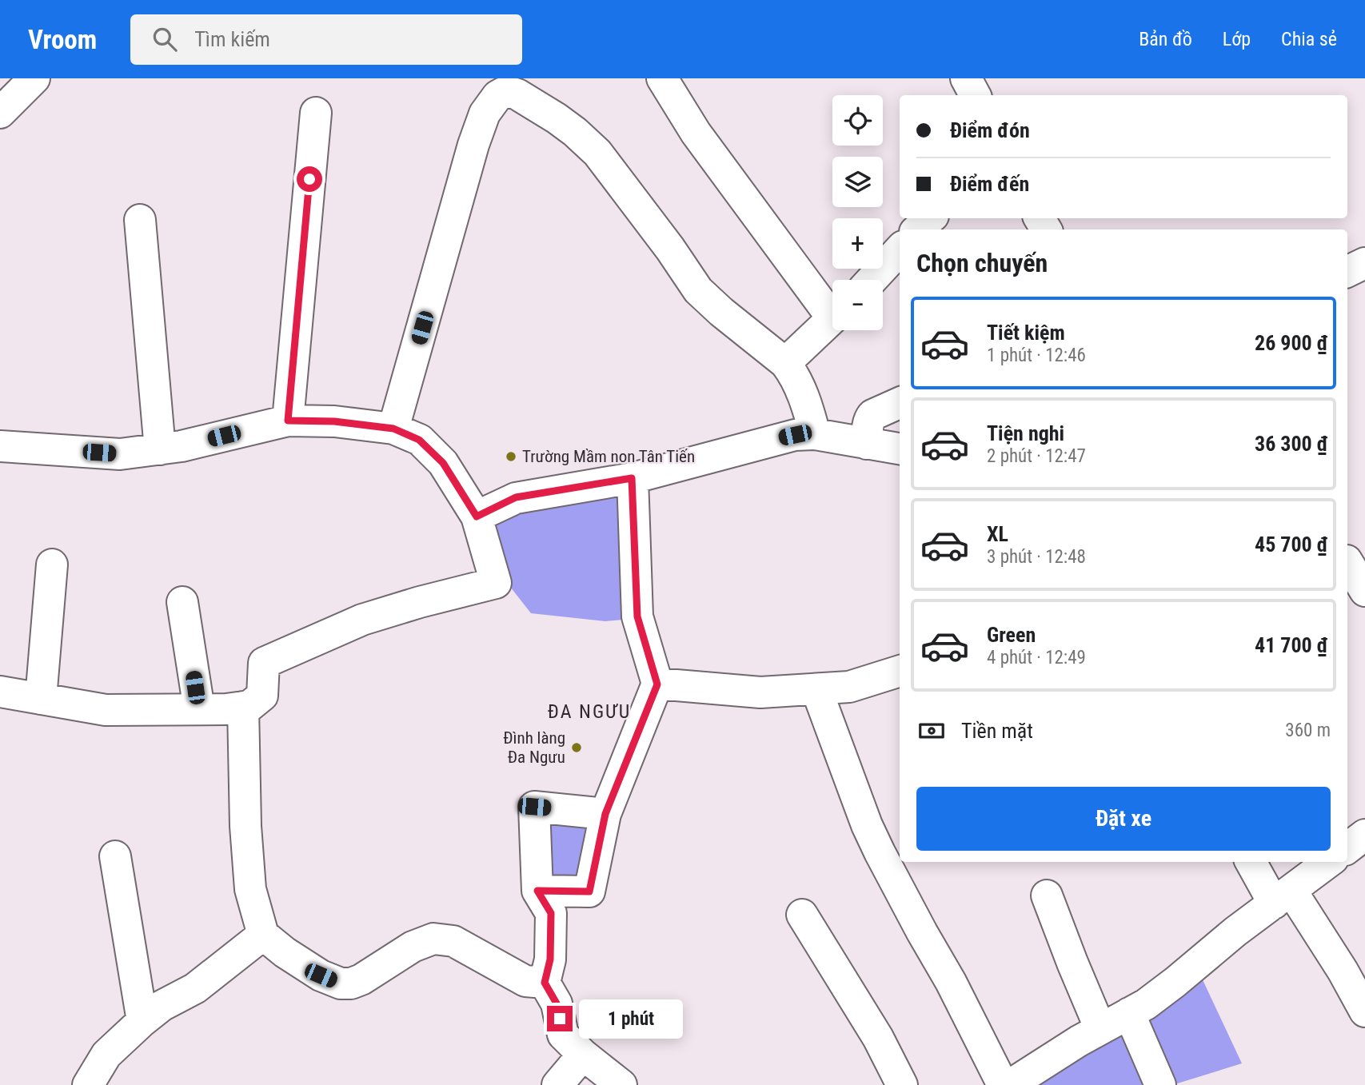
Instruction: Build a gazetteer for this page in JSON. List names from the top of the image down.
{
  "districts": ["ĐA NGƯU"],
  "places": ["Trường Mầm non Tân Tiến", "Đình làng Đa Ngưu"],
  "page": {
    "header": "Vroom",
    "search": "Tìm kiếm",
    "nav": ["Bản đồ", "Lớp", "Chia sẻ"],
    "map_buttons": ["+", "−"],
    "banner": ["Điểm đón", "Điểm đến"],
    "heading": "Chọn chuyến",
    "list": [
      {
        "name": "Tiết kiệm",
        "note": "1 phút · 12:46",
        "value": "26 900 ₫"
      },
      {
        "name": "Tiện nghi",
        "note": "2 phút · 12:47",
        "value": "36 300 ₫"
      },
      {
        "name": "XL",
        "note": "3 phút · 12:48",
        "value": "45 700 ₫"
      },
      {
        "name": "Green",
        "note": "4 phút · 12:49",
        "value": "41 700 ₫"
      }
    ],
    "pay": ["Tiền mặt", "360 m"],
    "buttons": "Đặt xe",
    "bubble": "1 phút"
  }
}
